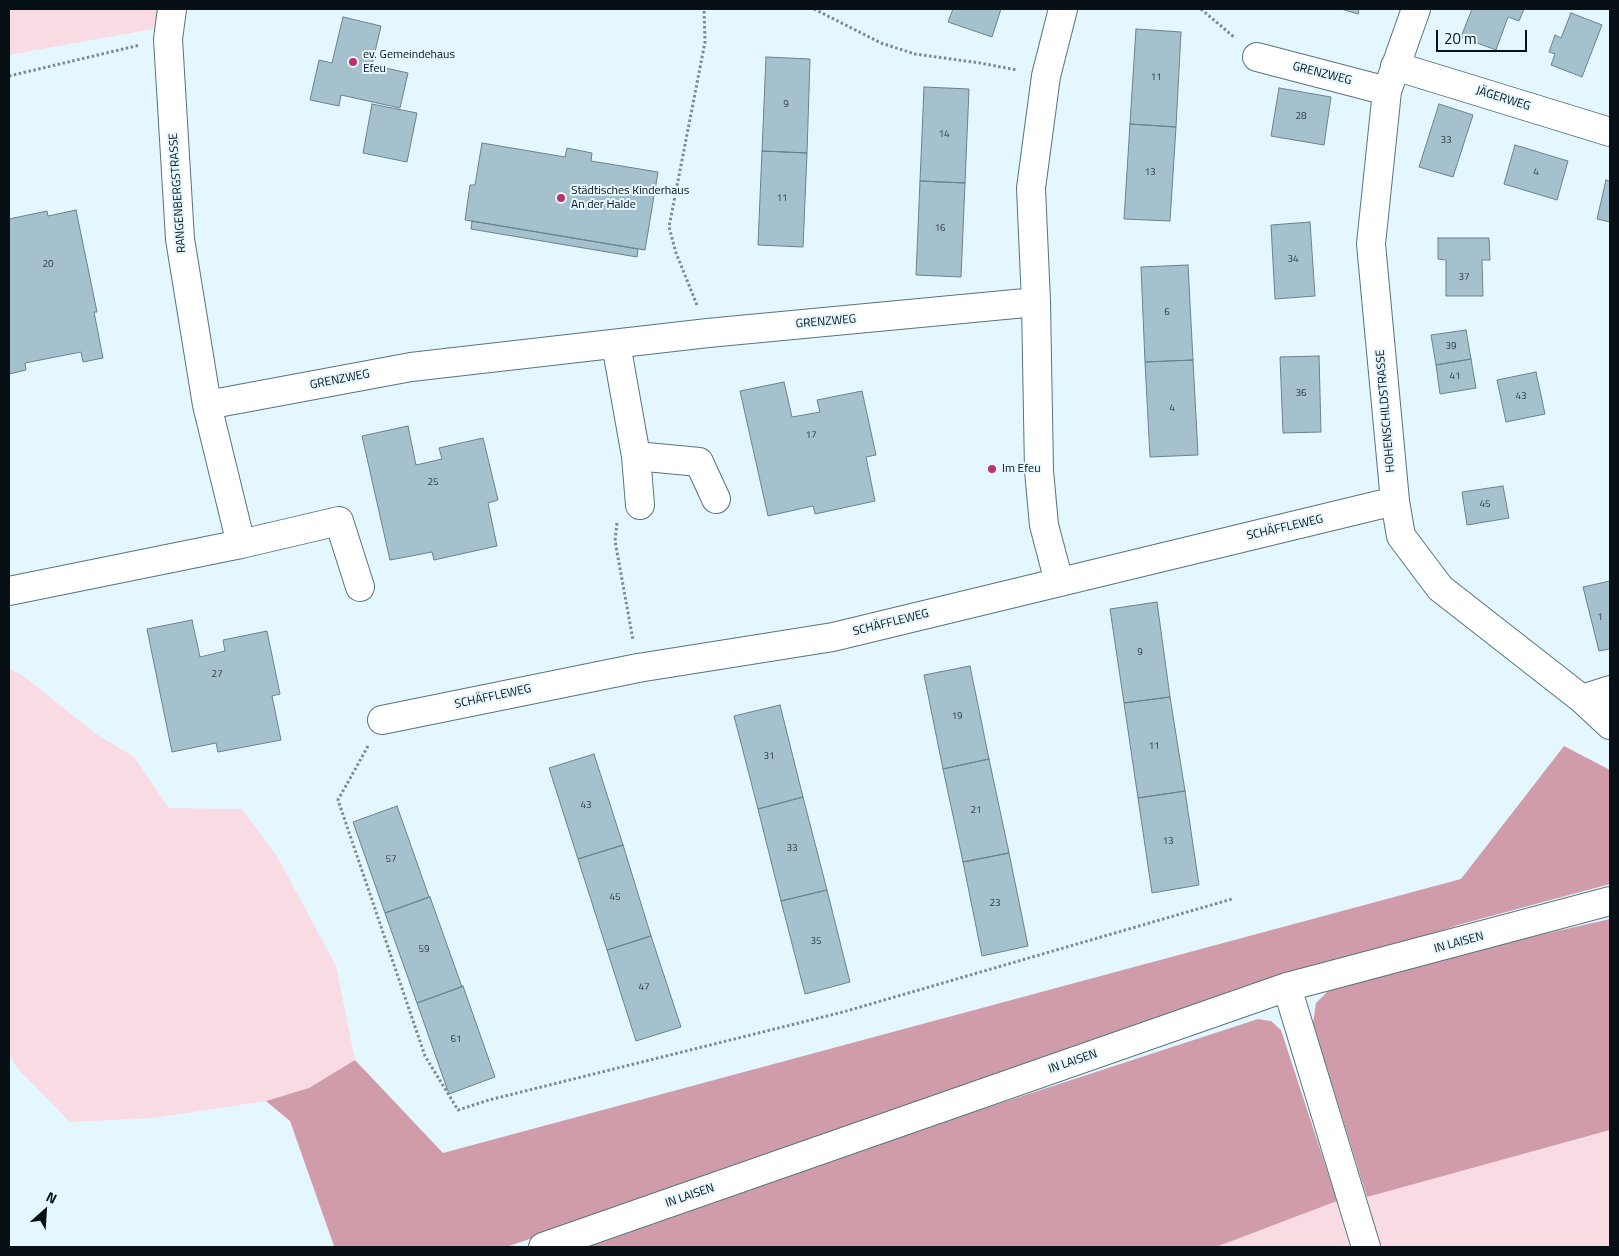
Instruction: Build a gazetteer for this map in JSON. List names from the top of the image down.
{
  "streets": {
    "street": [
      "GRENZWEG",
      "JÄGERWEG",
      "RANGENBERGSTRASSE",
      "HOHENSCHILDSTRASSE",
      "SCHÄFFLEWEG",
      "IN LAISEN"
    ]
  },
  "crossings": [
    ["GRENZWEG", "JÄGERWEG"],
    ["GRENZWEG", "RANGENBERGSTRASSE"],
    ["GRENZWEG", "HOHENSCHILDSTRASSE"],
    ["JÄGERWEG", "HOHENSCHILDSTRASSE"],
    ["HOHENSCHILDSTRASSE", "SCHÄFFLEWEG"]
  ],
  "places": ["ev. Gemeindehaus Efeu", "Städtisches Kinderhaus An der Halde", "Im Efeu"],
  "house_numbers": [
    "11",
    "9",
    "28",
    "14",
    "33",
    "13",
    "4",
    "11",
    "16",
    "34",
    "20",
    "37",
    "6",
    "39",
    "41",
    "36",
    "43",
    "4",
    "17",
    "25",
    "45",
    "1",
    "9",
    "27",
    "19",
    "11",
    "31",
    "43",
    "21",
    "13",
    "33",
    "57",
    "45",
    "23",
    "35",
    "59",
    "47",
    "61"
  ],
  "scale_bar": "20 m",
  "north": "top right"
}
